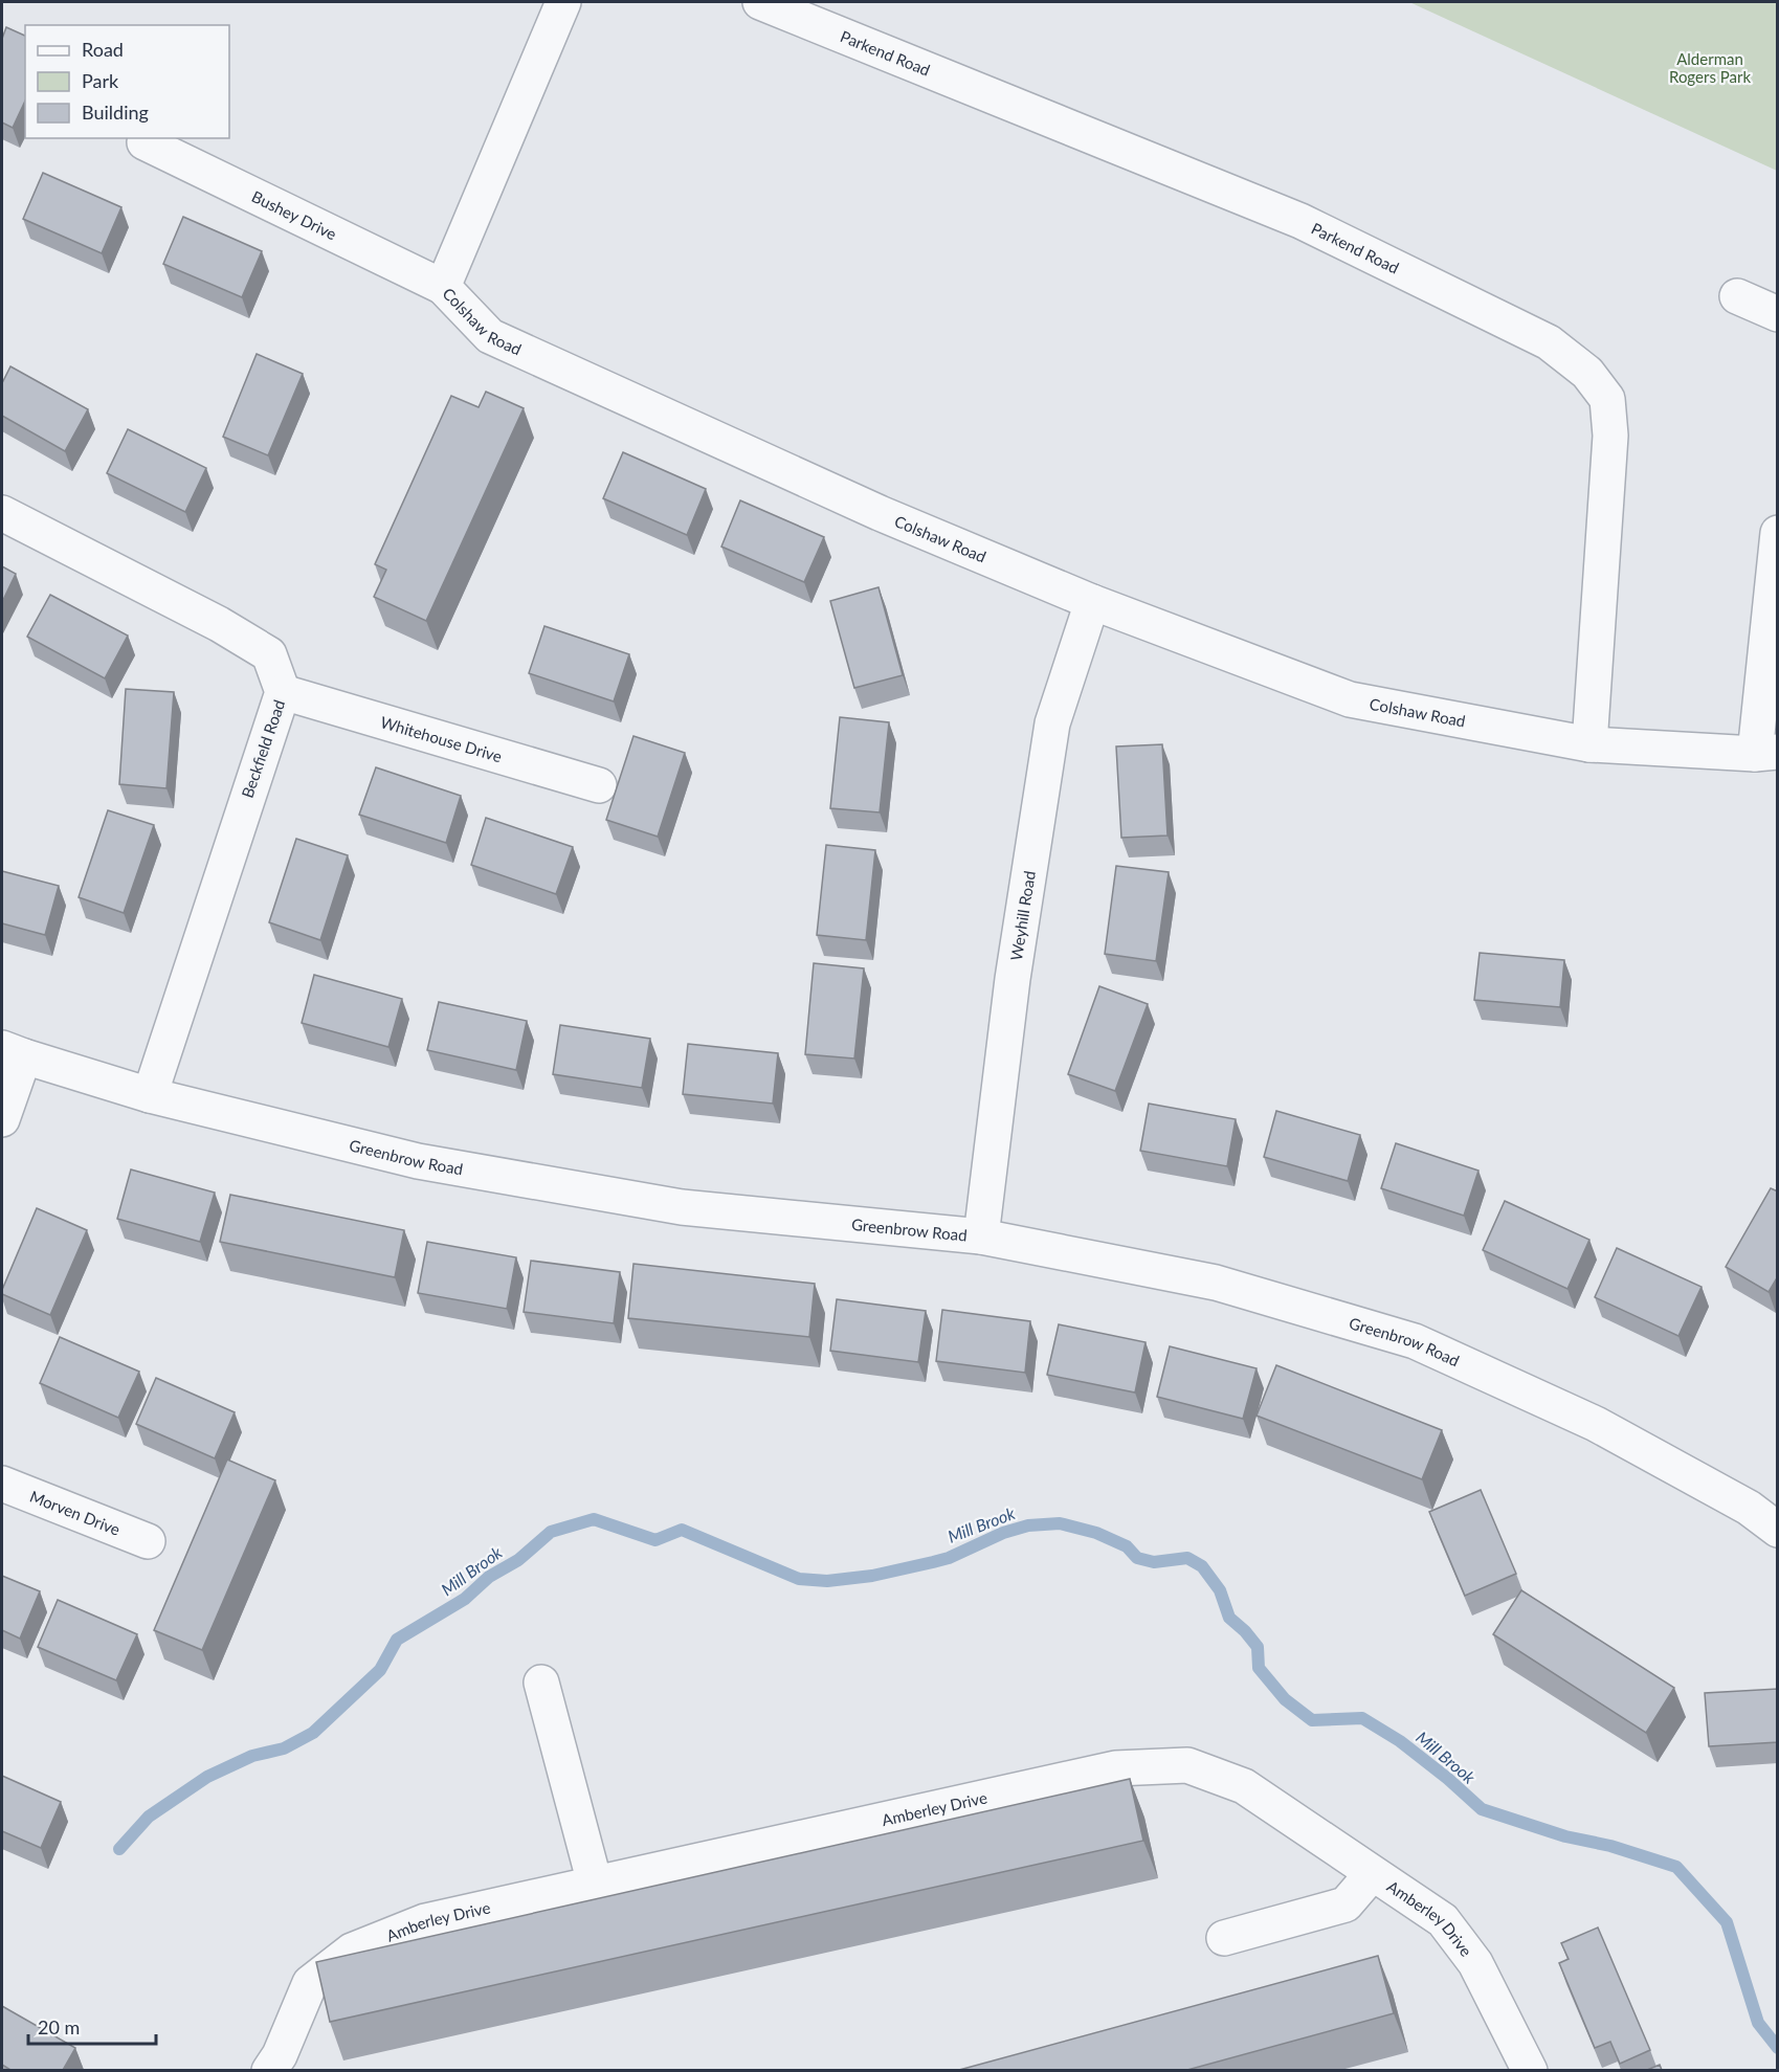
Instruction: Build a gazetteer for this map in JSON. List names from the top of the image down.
{
  "streets": {
    "street": [
      "Parkend Road",
      "Bushey Drive",
      "Colshaw Road",
      "Whitehouse Drive",
      "Beckfield Road",
      "Weyhill Road",
      "Greenbrow Road",
      "Morven Drive",
      "Amberley Drive"
    ]
  },
  "crossings": [
    ["Parkend Road", "Colshaw Road"],
    ["Bushey Drive", "Colshaw Road"],
    ["Colshaw Road", "Weyhill Road"],
    ["Whitehouse Drive", "Beckfield Road"],
    ["Beckfield Road", "Greenbrow Road"],
    ["Weyhill Road", "Greenbrow Road"]
  ],
  "water": ["Mill Brook"],
  "parks": ["Alderman Rogers Park"],
  "legend": ["Road", "Park", "Building"],
  "scale_bar": "20 m"
}
